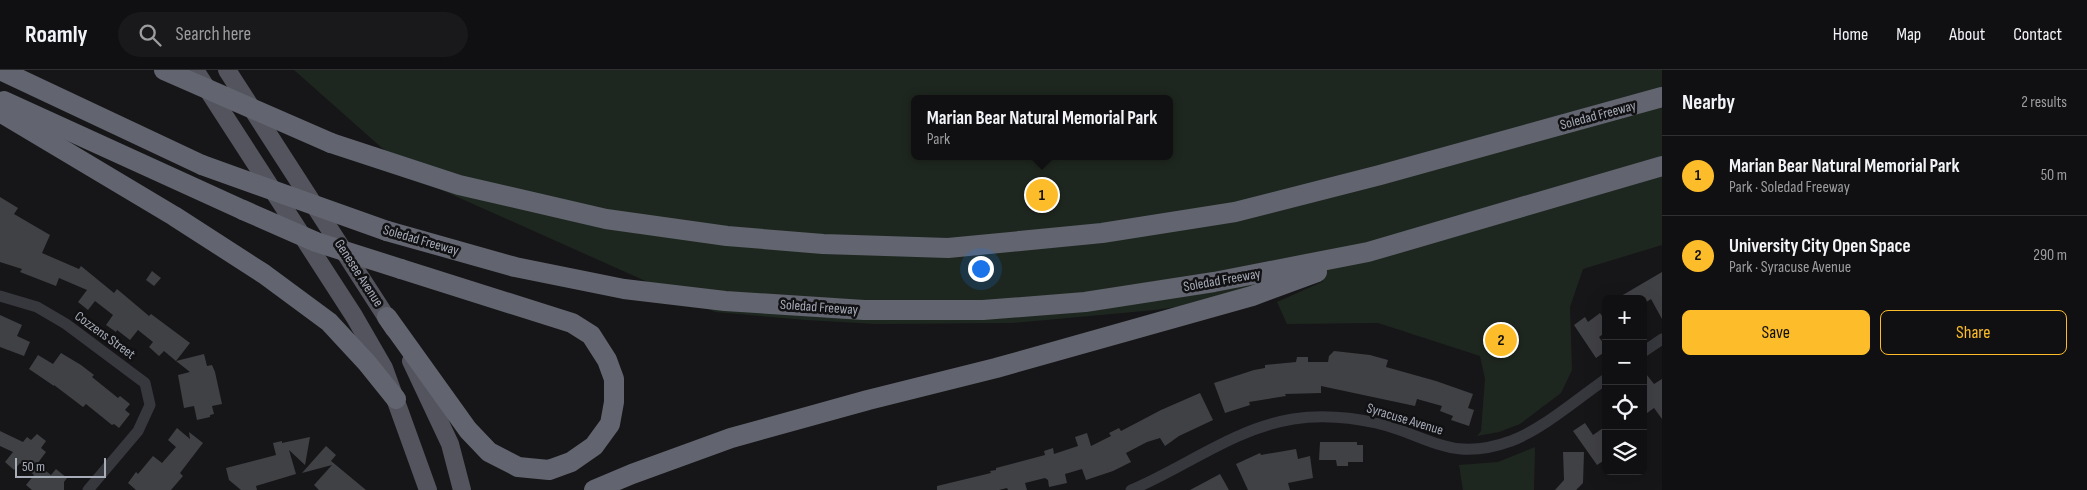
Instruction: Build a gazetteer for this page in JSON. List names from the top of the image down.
{
  "streets": {
    "highway": ["Soledad Freeway"],
    "main road": ["Genesee Avenue"],
    "street": ["Cozzens Street", "Syracuse Avenue"]
  },
  "scale_bar": "50 m",
  "page": {
    "header": "Roamly",
    "search": "Search here",
    "nav": [
      "Home",
      "Map",
      "About",
      "Contact"
    ],
    "heading": ["Nearby", "2 results"],
    "popup": ["Marian Bear Natural Memorial Park", "Park"],
    "list": [
      {
        "mark": "1",
        "name": "Marian Bear Natural Memorial Park",
        "note": "Park · Soledad Freeway",
        "value": "50 m"
      },
      {
        "mark": "2",
        "name": "University City Open Space",
        "note": "Park · Syracuse Avenue",
        "value": "290 m"
      }
    ],
    "pins": ["1", "2"],
    "map_buttons": ["+", "−"],
    "buttons": ["Save", "Share"],
    "scale": "50 m"
  }
}
